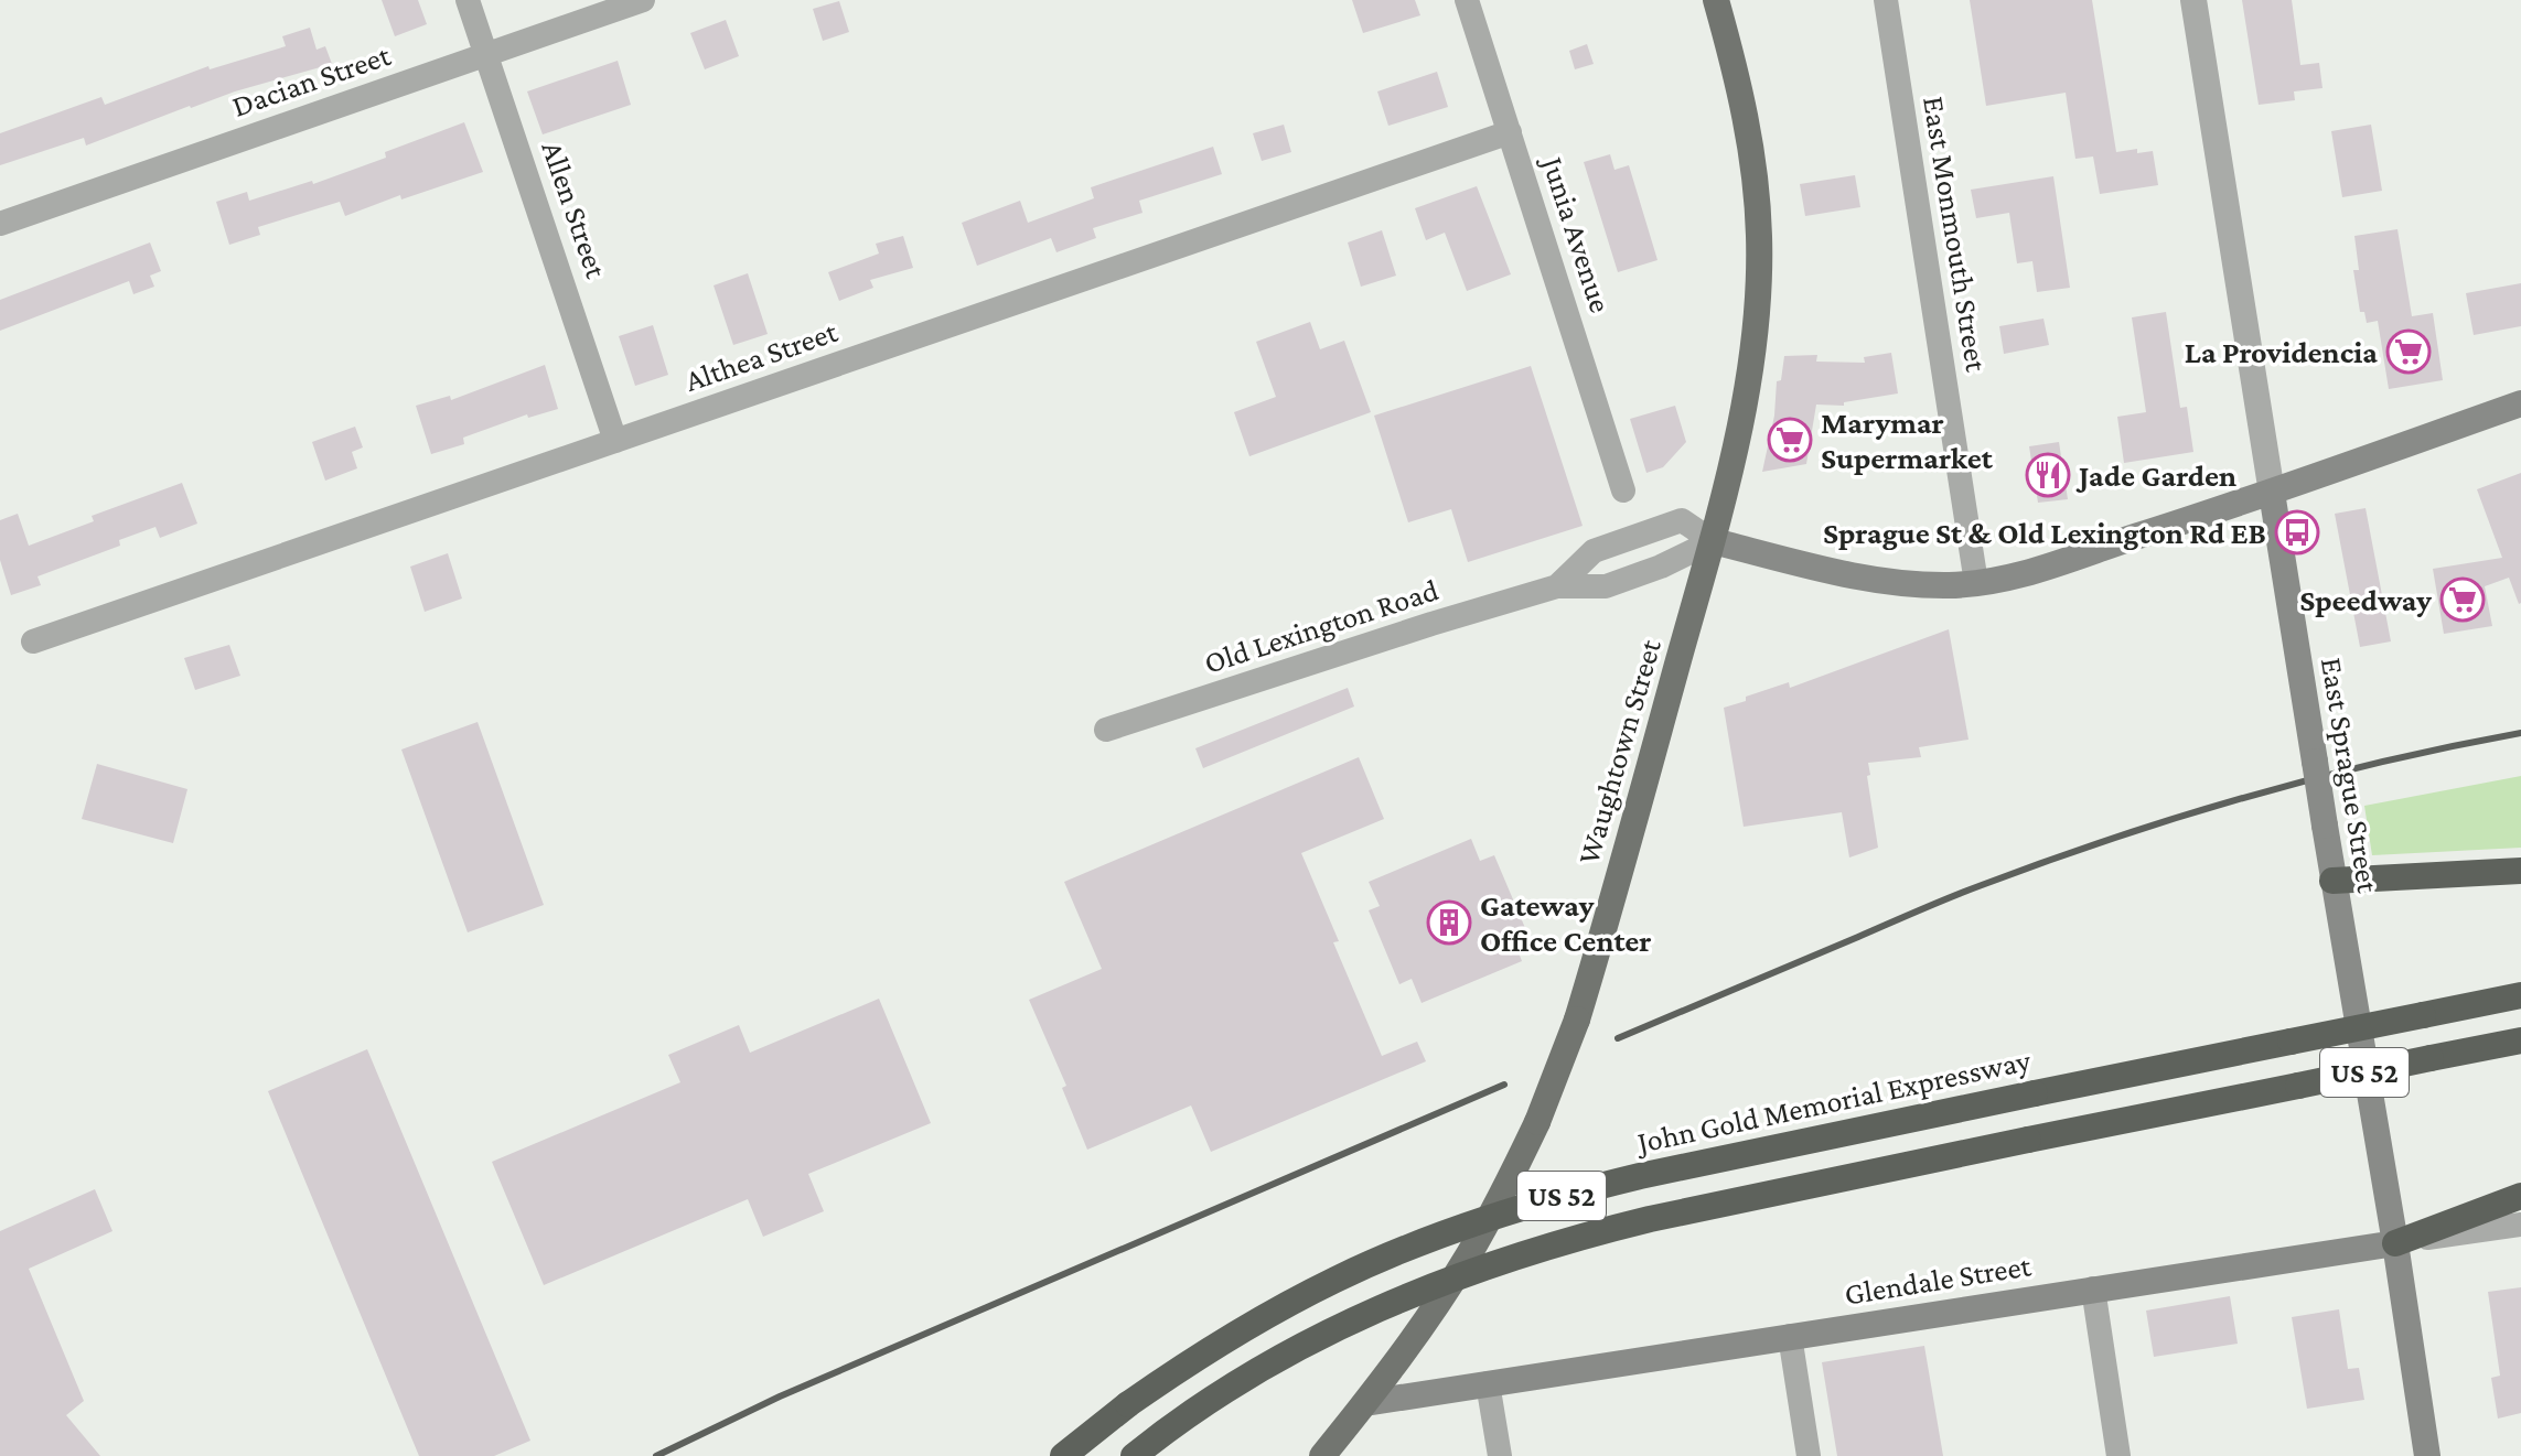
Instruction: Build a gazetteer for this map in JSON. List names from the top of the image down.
{
  "streets": {
    "highway": ["US 52", "John Gold Memorial Expressway"],
    "main road": [
      "Old Lexington Road",
      "Waughtown Street",
      "East Sprague Street",
      "Glendale Street"
    ],
    "street": [
      "Dacian Street",
      "Allen Street",
      "East Monmouth Street",
      "Junia Avenue",
      "Althea Street"
    ]
  },
  "crossings": [
    ["Dacian Street", "Allen Street"],
    ["Allen Street", "Althea Street"],
    ["East Monmouth Street", "Old Lexington Road"],
    ["Junia Avenue", "Althea Street"],
    ["Old Lexington Road", "Waughtown Street"],
    ["Old Lexington Road", "East Sprague Street"],
    ["Waughtown Street", "Glendale Street"],
    ["East Sprague Street", "Glendale Street"]
  ],
  "places": {
    "supermarket": ["La Providencia", "Marymar Supermarket", "Speedway"],
    "restaurant": ["Jade Garden"],
    "bus stop": ["Sprague St & Old Lexington Rd EB"],
    "building": ["Gateway Office Center"]
  }
}
